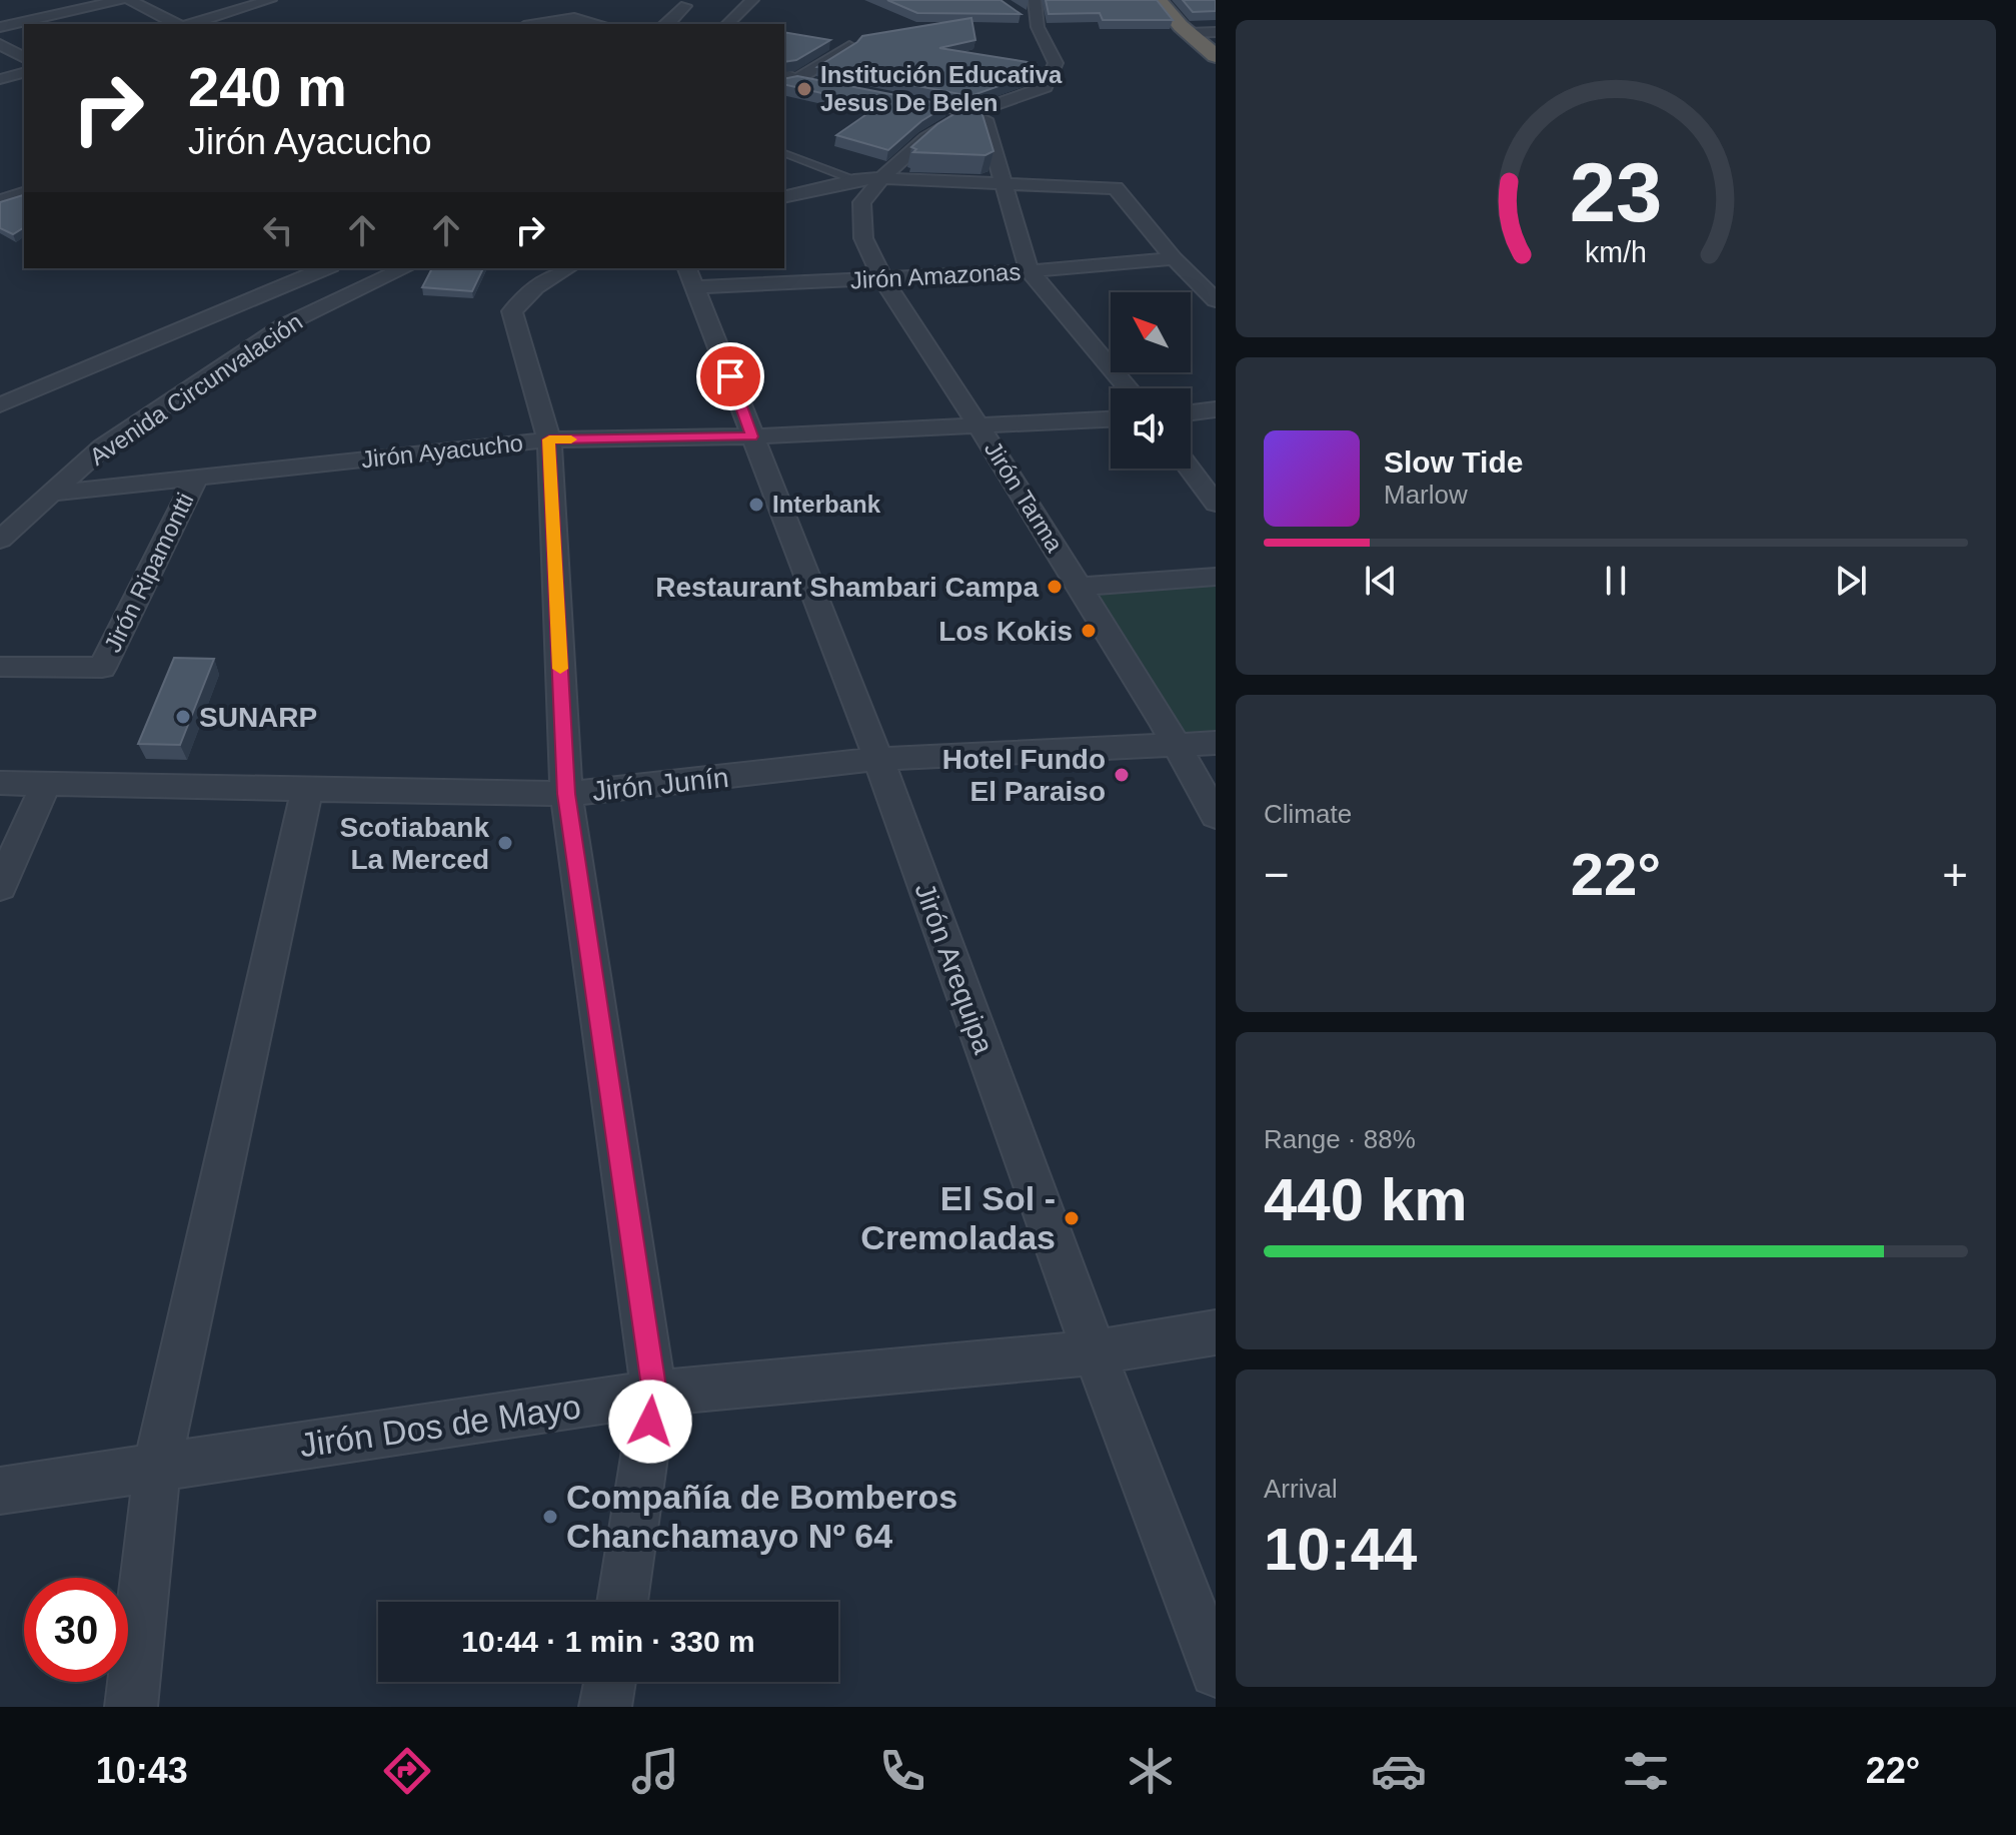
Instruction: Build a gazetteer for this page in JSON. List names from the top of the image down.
{
  "streets": {
    "street": [
      "Jirón Amazonas",
      "Avenida Circunvalación",
      "Jirón Ayacucho",
      "Jirón Tarma",
      "Jirón Ripamontti",
      "Jirón Junín",
      "Jirón Arequipa",
      "Jirón Dos de Mayo"
    ]
  },
  "crossings": [
    ["Jirón Amazonas", "Jirón Tarma"],
    ["Jirón Amazonas", "Jirón Arequipa"],
    ["Avenida Circunvalación", "Jirón Ayacucho"],
    ["Jirón Ayacucho", "Jirón Tarma"],
    ["Jirón Ayacucho", "Jirón Ripamontti"],
    ["Jirón Ayacucho", "Jirón Arequipa"],
    ["Jirón Tarma", "Jirón Junín"],
    ["Jirón Junín", "Jirón Arequipa"],
    ["Jirón Arequipa", "Jirón Dos de Mayo"]
  ],
  "places": [
    "Institución Educativa Jesus De Belen",
    "Interbank",
    "Restaurant Shambari Campa",
    "Los Kokis",
    "SUNARP",
    "Hotel Fundo El Paraiso",
    "Scotiabank La Merced",
    "El Sol - Cremoladas",
    "Compañía de Bomberos Chanchamayo Nº 64"
  ],
  "north": "top left",
  "page": {
    "turn": ["240 m", "Jirón Ayacucho"],
    "song": ["Slow Tide", "Marlow"],
    "tile": [
      "Climate",
      ["Range · 88%", "440 km"],
      ["Arrival", "10:44"]
    ],
    "heat": ["−", "22°", "+"],
    "limit": "30",
    "trip": "10:44 · 1 min · 330 m",
    "tabs": ["10:43", "22°"],
    "gauge": ["23", "km/h"]
  }
}
